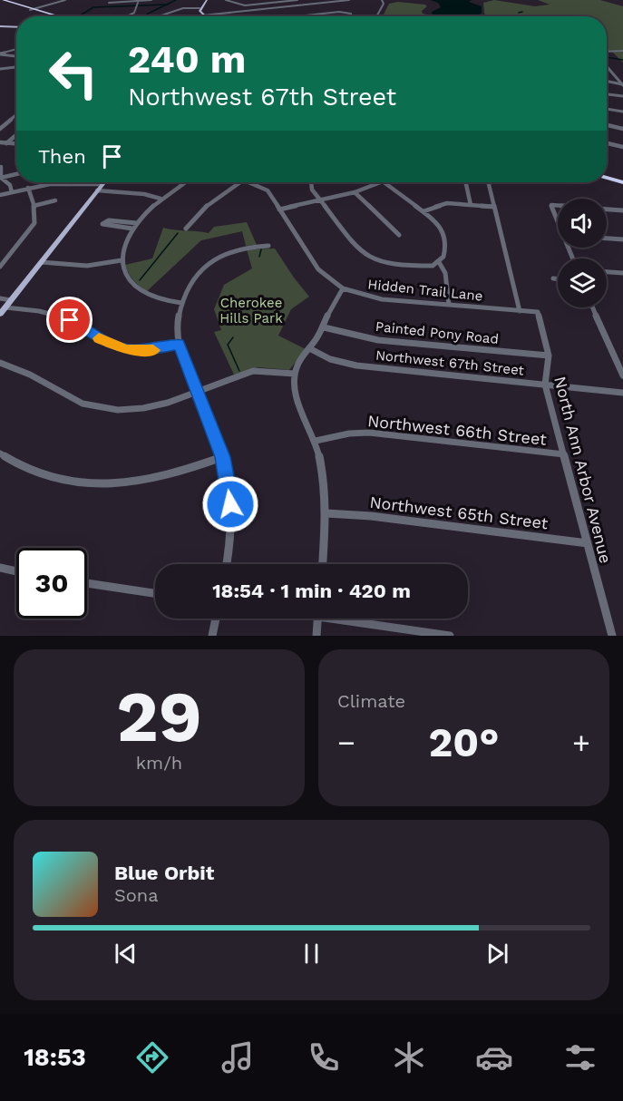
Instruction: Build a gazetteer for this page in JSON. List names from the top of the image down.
{
  "streets": {
    "street": [
      "Hidden Trail Lane",
      "Painted Pony Road",
      "Northwest 67th Street",
      "Northwest 66th Street",
      "North Ann Arbor Avenue",
      "Northwest 65th Street"
    ]
  },
  "crossings": [
    ["Hidden Trail Lane", "North Ann Arbor Avenue"],
    ["Painted Pony Road", "North Ann Arbor Avenue"],
    ["Northwest 67th Street", "North Ann Arbor Avenue"],
    ["Northwest 66th Street", "North Ann Arbor Avenue"],
    ["North Ann Arbor Avenue", "Northwest 65th Street"]
  ],
  "parks": ["Cherokee Hills Park"],
  "page": {
    "turn": ["240 m", "Northwest 67th Street"],
    "then": "Then",
    "limit": "30",
    "trip": "18:54 · 1 min · 420 m",
    "tile": [
      ["29", "km/h"],
      "Climate"
    ],
    "heat": ["−", "20°", "+"],
    "song": ["Blue Orbit", "Sona"],
    "tabs": "18:53"
  }
}
